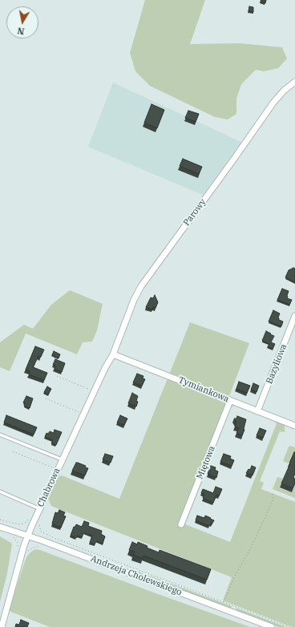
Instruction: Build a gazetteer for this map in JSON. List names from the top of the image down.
{
  "streets": {
    "street": [
      "Parowy",
      "Bazyliowa",
      "Tymiankowa",
      "Miętowa",
      "Chabrowa",
      "Andrzeja Cholewskiego"
    ]
  },
  "crossings": [
    ["Parowy", "Tymiankowa"],
    ["Parowy", "Chabrowa"],
    ["Bazyliowa", "Tymiankowa"],
    ["Tymiankowa", "Miętowa"],
    ["Tymiankowa", "Chabrowa"],
    ["Chabrowa", "Andrzeja Cholewskiego"]
  ],
  "north": "bottom"
}
